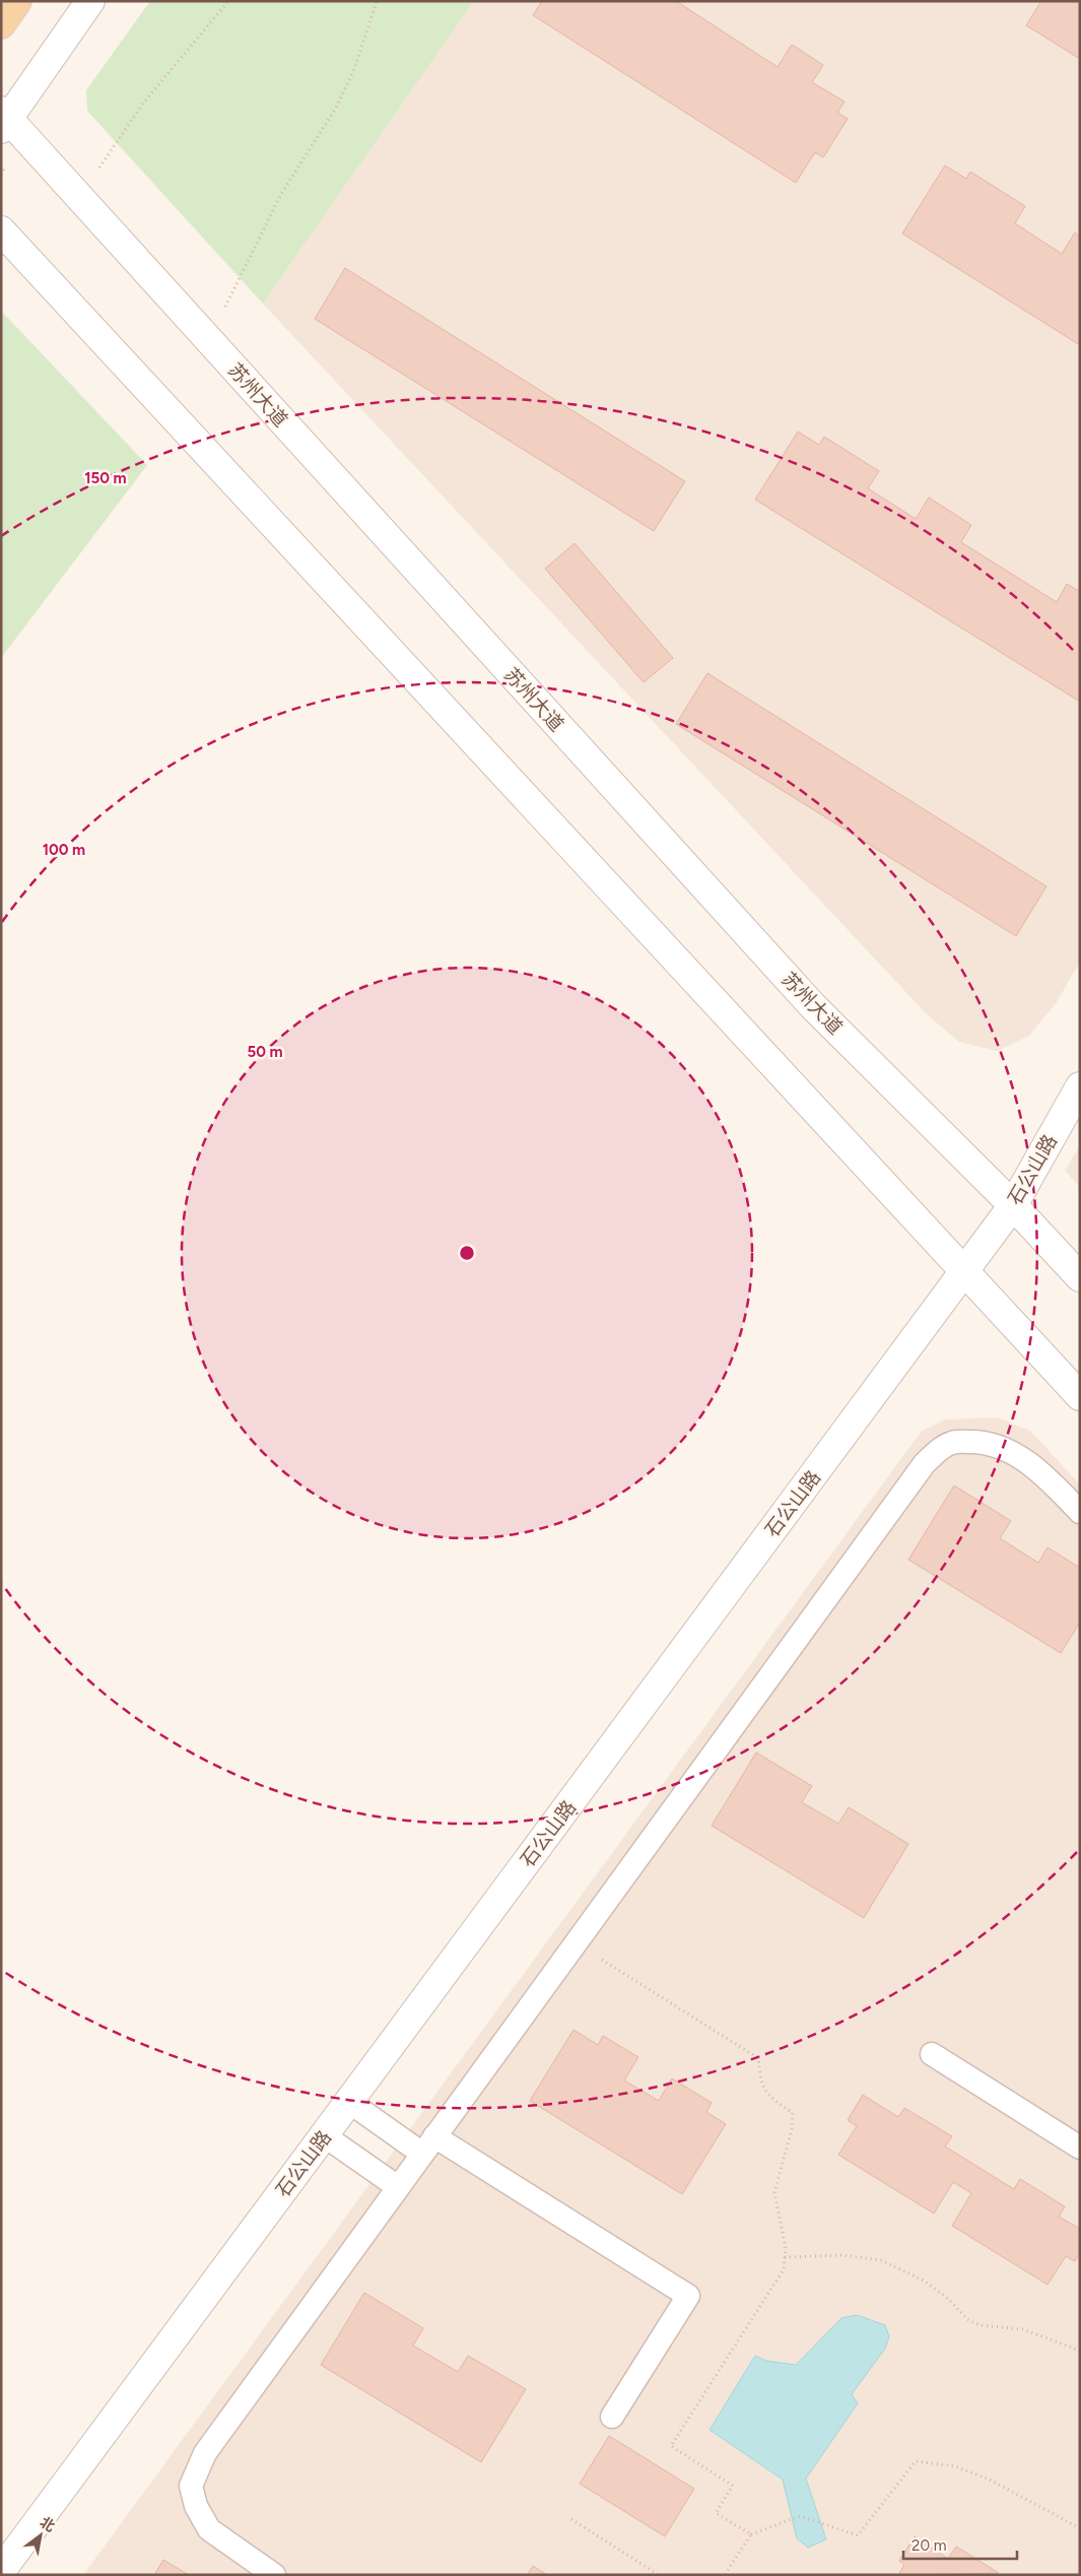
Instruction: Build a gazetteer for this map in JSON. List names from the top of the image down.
{
  "streets": {
    "street": ["苏州大道", "石公山路"]
  },
  "crossings": [
    ["苏州大道", "石公山路"]
  ],
  "scale_bar": "20 m",
  "north": "top right",
  "rings": ["150 m", "100 m", "50 m"]
}
